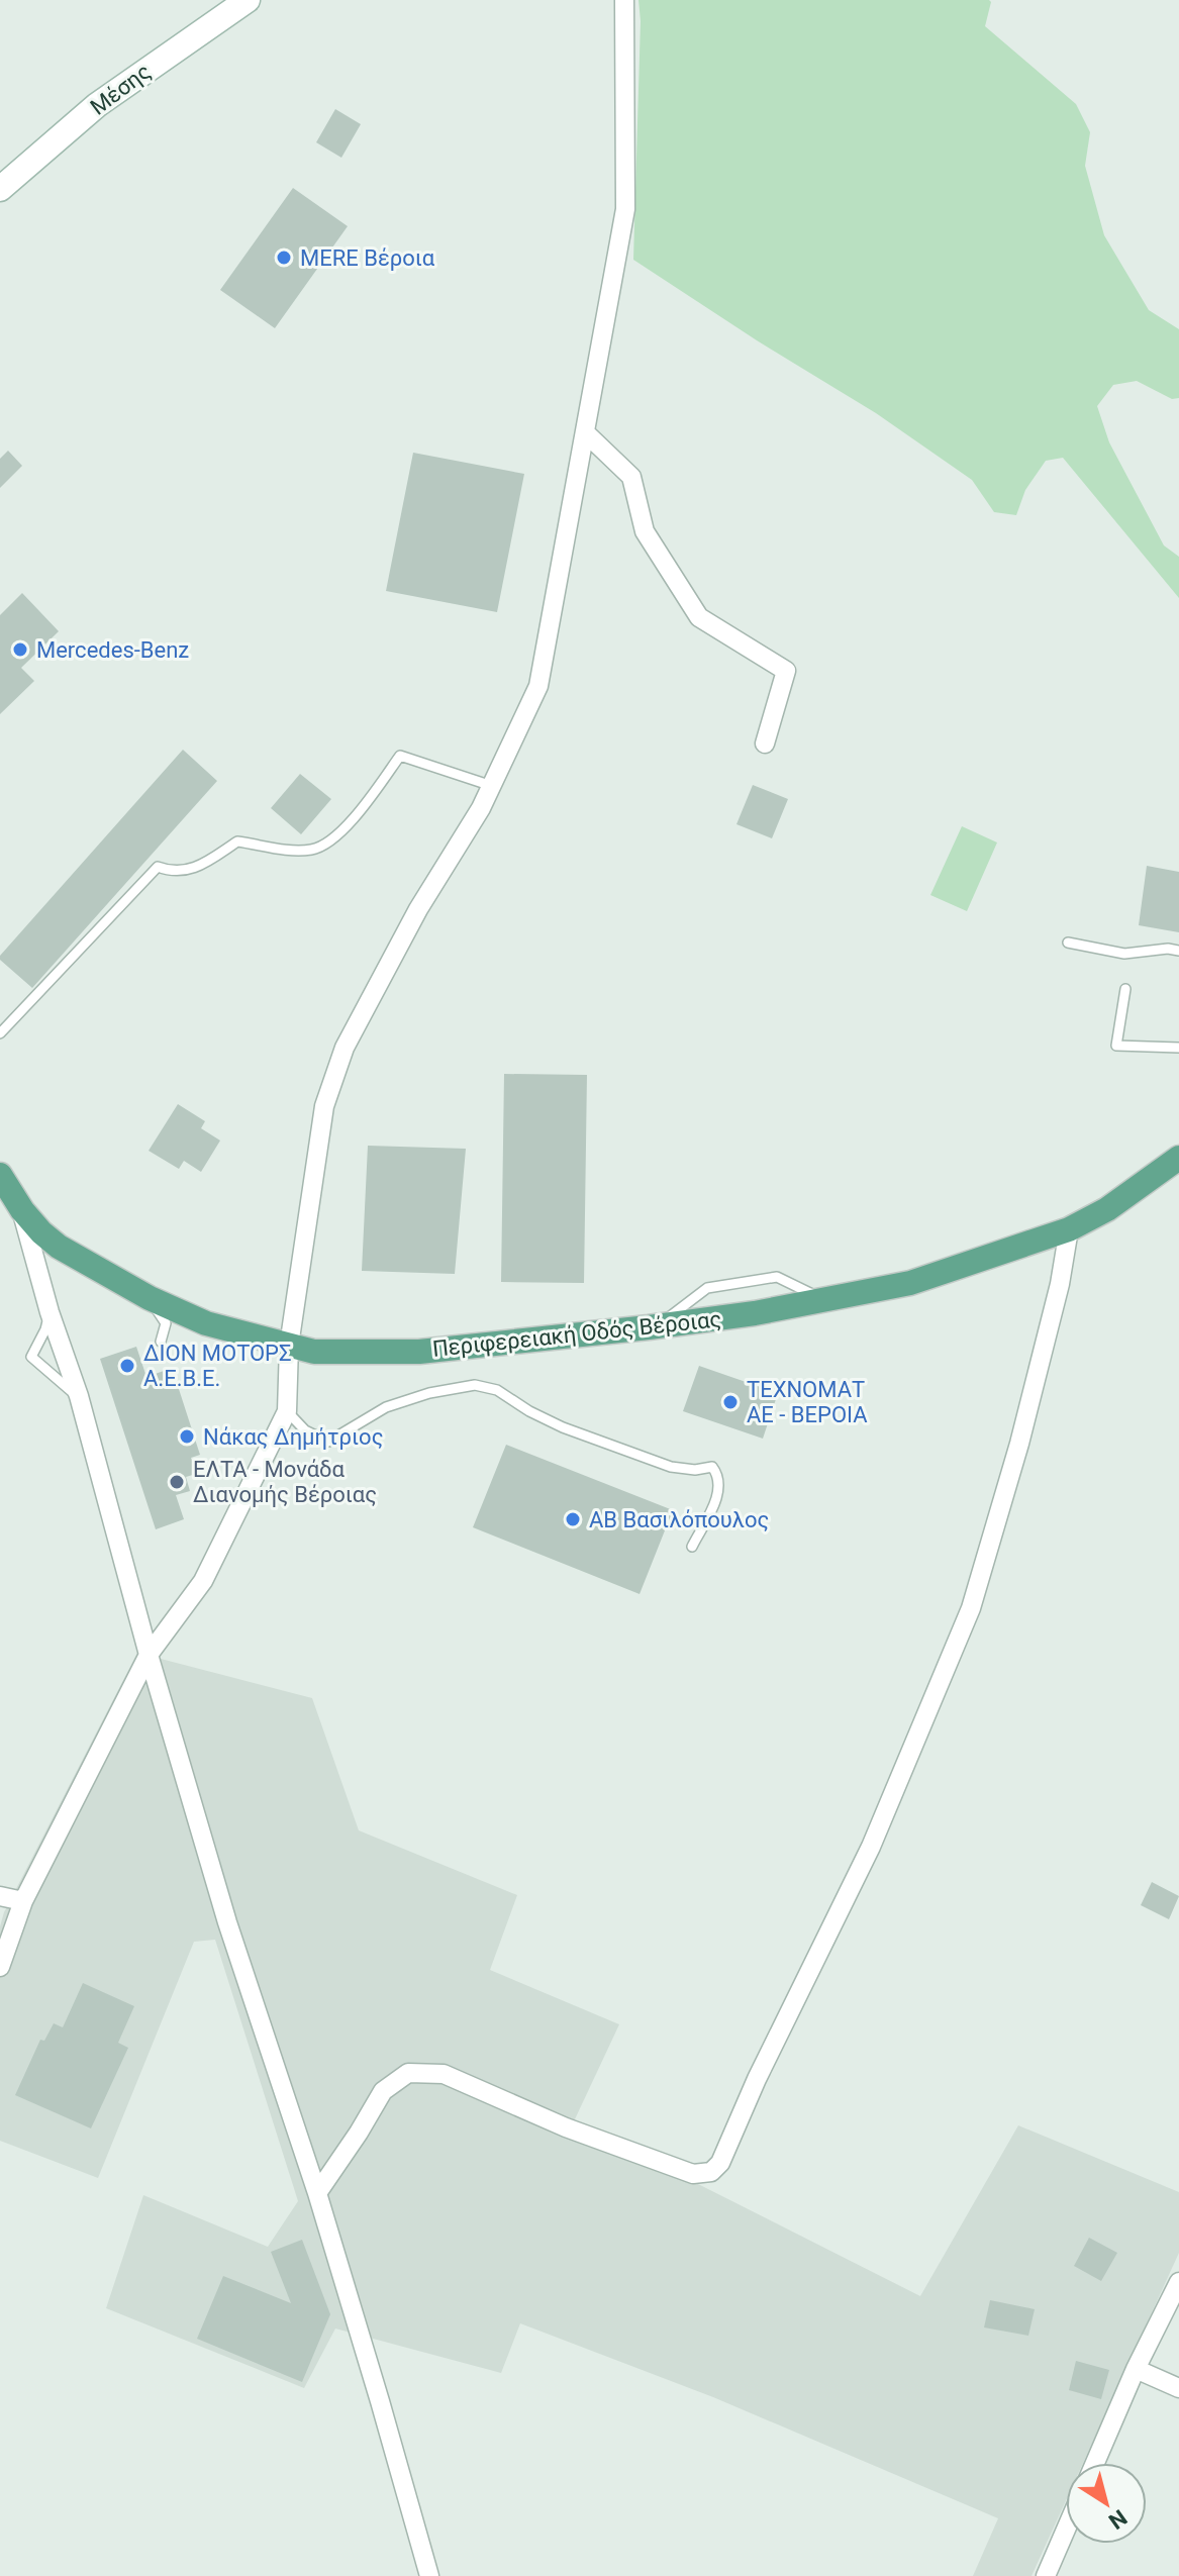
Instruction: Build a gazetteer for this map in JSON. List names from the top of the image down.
{
  "streets": {
    "main road": ["Περιφερειακή Οδός Βέροιας"],
    "street": ["Μέσης"]
  },
  "places": [
    "MERE Βέροια",
    "Mercedes-Benz",
    "ΔΙΟΝ ΜΟΤΟΡΣ Α.Ε.Β.Ε.",
    "ΤΕΧΝΟΜΑΤ ΑΕ - ΒΕΡΟΙΑ",
    "Νάκας Δημήτριος",
    "ΕΛΤΑ - Μονάδα Διανομής Βέροιας",
    "ΑΒ Βασιλόπουλος"
  ],
  "north": "bottom right"
}
